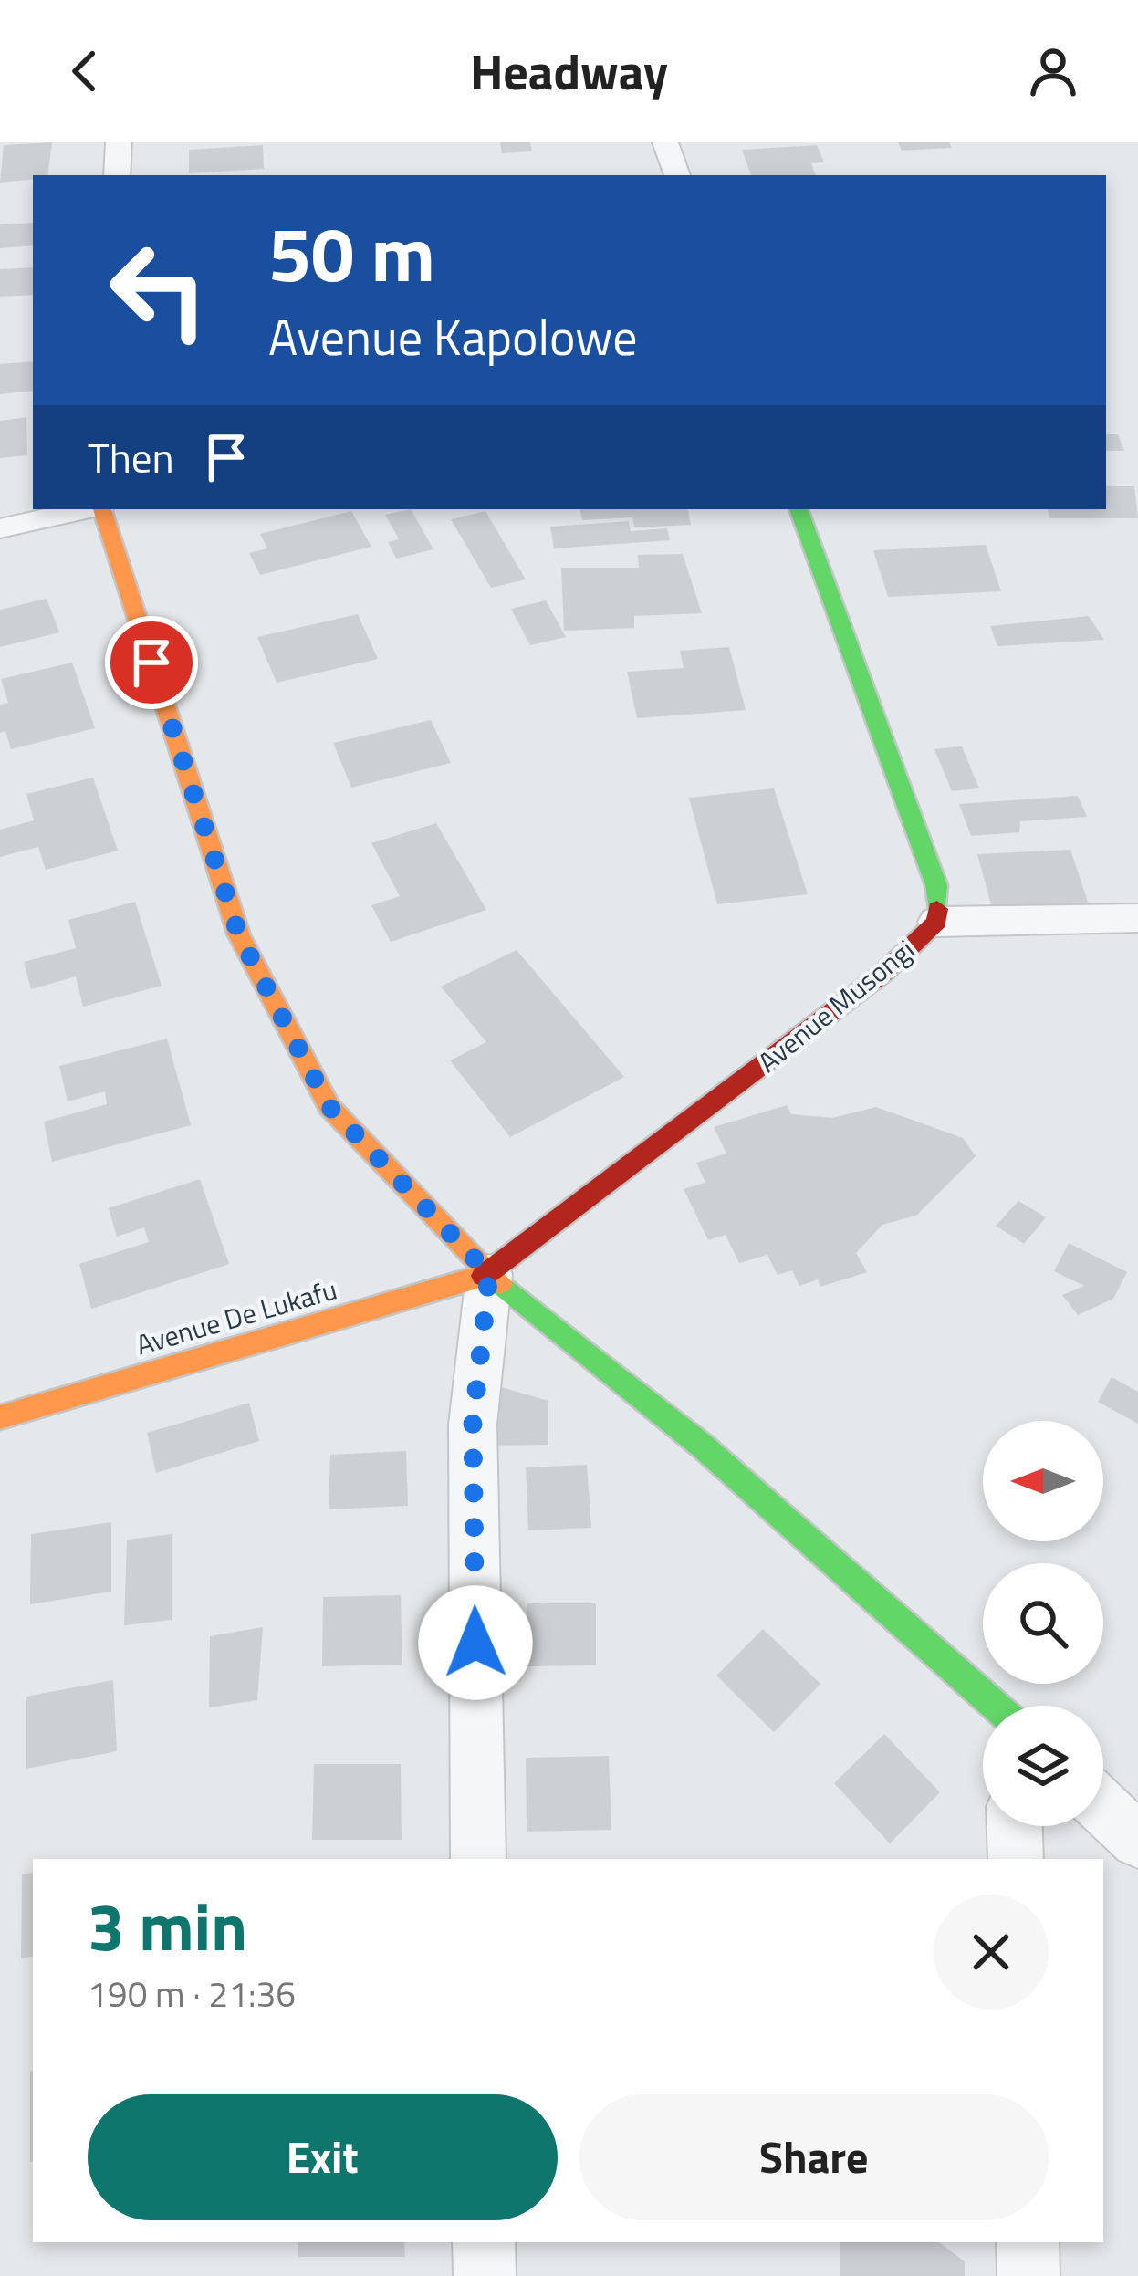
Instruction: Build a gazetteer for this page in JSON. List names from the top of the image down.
{
  "streets": {
    "street": ["Avenue Musongi", "Avenue De Lukafu"]
  },
  "crossings": [
    ["Avenue Musongi", "Avenue De Lukafu"]
  ],
  "north": "left",
  "page": {
    "header": "Headway",
    "turn": ["50 m", "Avenue Kapolowe"],
    "then": "Then",
    "heading": ["3 min", "190 m · 21:36"],
    "buttons": ["Exit", "Share"]
  }
}
